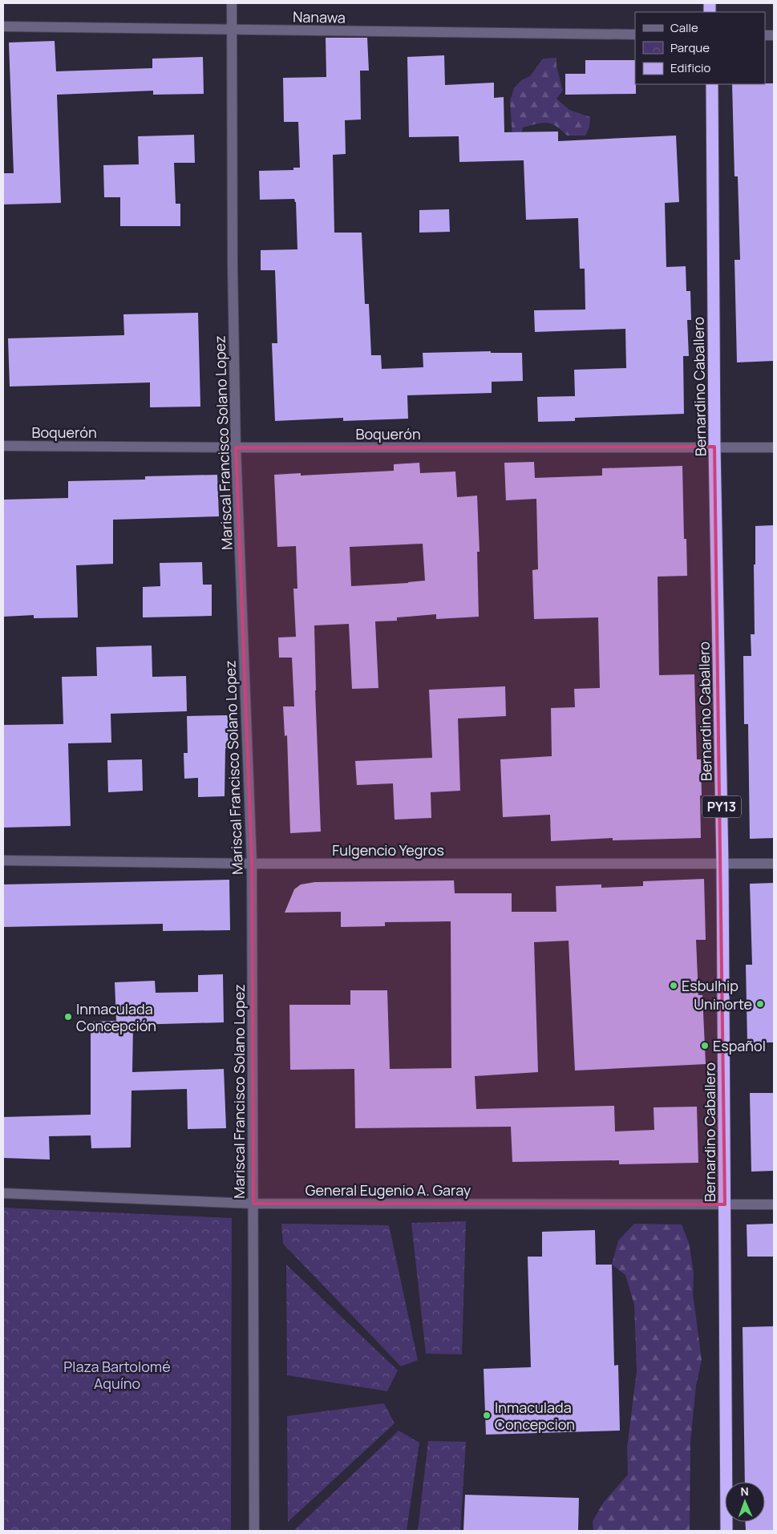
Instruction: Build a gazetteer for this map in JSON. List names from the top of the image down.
{
  "streets": {
    "highway": ["Bernardino Caballero", "PY13"],
    "street": [
      "Nanawa",
      "Boquerón",
      "Mariscal Francisco Solano Lopez",
      "Fulgencio Yegros",
      "General Eugenio A. Garay"
    ]
  },
  "crossings": [
    ["Nanawa", "Mariscal Francisco Solano Lopez"],
    ["Bernardino Caballero", "Boquerón"],
    ["Bernardino Caballero", "Fulgencio Yegros"],
    ["Bernardino Caballero", "General Eugenio A. Garay"],
    ["Boquerón", "Mariscal Francisco Solano Lopez"],
    ["Mariscal Francisco Solano Lopez", "Fulgencio Yegros"],
    ["Mariscal Francisco Solano Lopez", "General Eugenio A. Garay"]
  ],
  "parks": ["Plaza Bartolomé Aquíno"],
  "places": [
    "Esbulhip",
    "Uninorte",
    "Inmaculada Concepción",
    "Español",
    "Inmaculada Concepcion"
  ],
  "legend": ["Calle", "Parque", "Edificio"],
  "north": "top"
}
